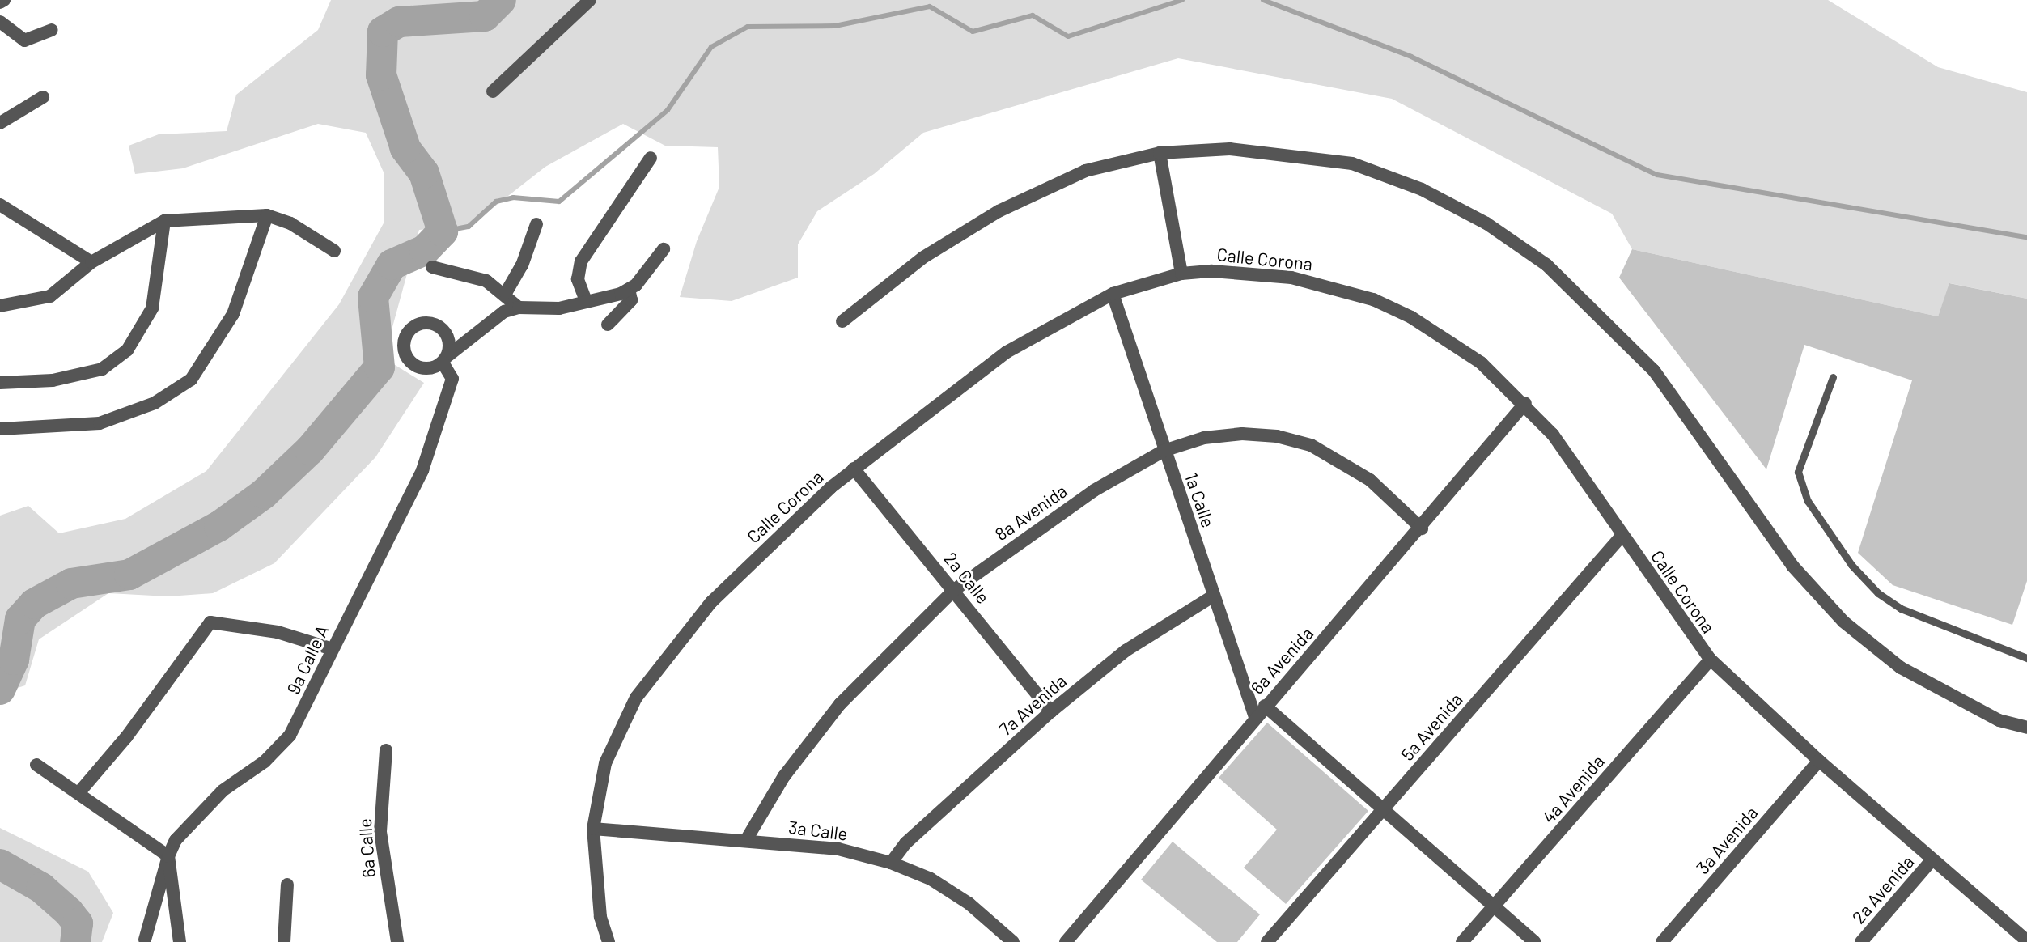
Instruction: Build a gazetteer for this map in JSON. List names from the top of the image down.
{
  "streets": {
    "street": [
      "Calle Corona",
      "1a Calle",
      "8a Avenida",
      "2a Calle",
      "9a Calle A",
      "6a Avenida",
      "7a Avenida",
      "5a Avenida",
      "4a Avenida",
      "3a Calle",
      "3a Avenida",
      "6a Calle",
      "2a Avenida"
    ]
  },
  "crossings": [
    ["Calle Corona", "1a Calle"],
    ["Calle Corona", "2a Calle"],
    ["Calle Corona", "6a Avenida"],
    ["Calle Corona", "5a Avenida"],
    ["Calle Corona", "4a Avenida"],
    ["Calle Corona", "3a Calle"],
    ["Calle Corona", "3a Avenida"],
    ["Calle Corona", "2a Avenida"],
    ["1a Calle", "8a Avenida"],
    ["1a Calle", "6a Avenida"],
    ["1a Calle", "7a Avenida"],
    ["8a Avenida", "2a Calle"],
    ["8a Avenida", "6a Avenida"],
    ["8a Avenida", "3a Calle"],
    ["2a Calle", "7a Avenida"],
    ["7a Avenida", "3a Calle"]
  ]
}
